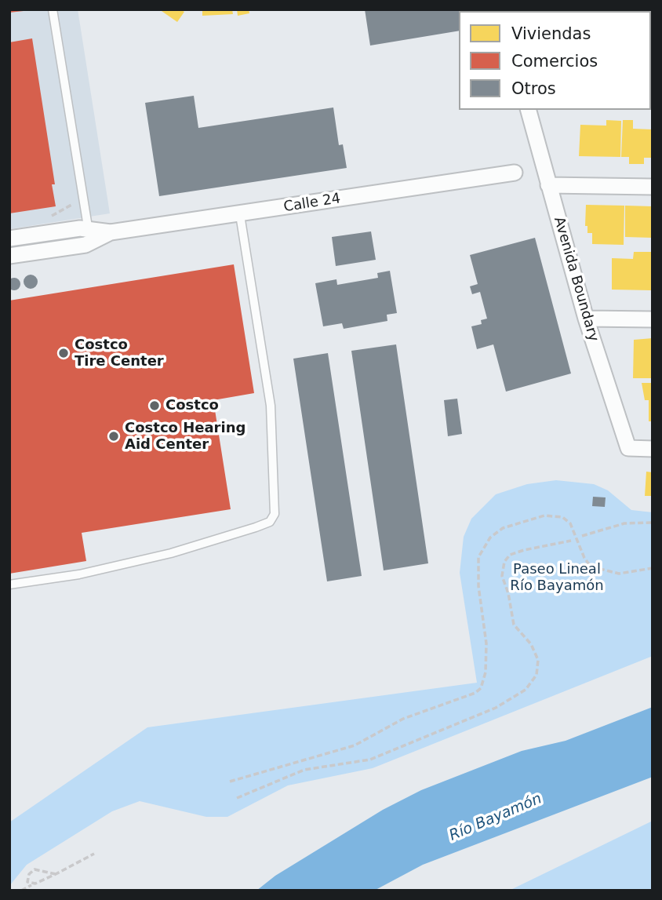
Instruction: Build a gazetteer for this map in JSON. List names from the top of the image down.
{
  "streets": {
    "street": ["Calle 24", "Avenida Boundary"]
  },
  "water": ["Río Bayamón"],
  "parks": ["Paseo Lineal Río Bayamón"],
  "places": ["Costco Tire Center", "Costco", "Costco Hearing Aid Center"],
  "legend": ["Viviendas", "Comercios", "Otros"]
}
